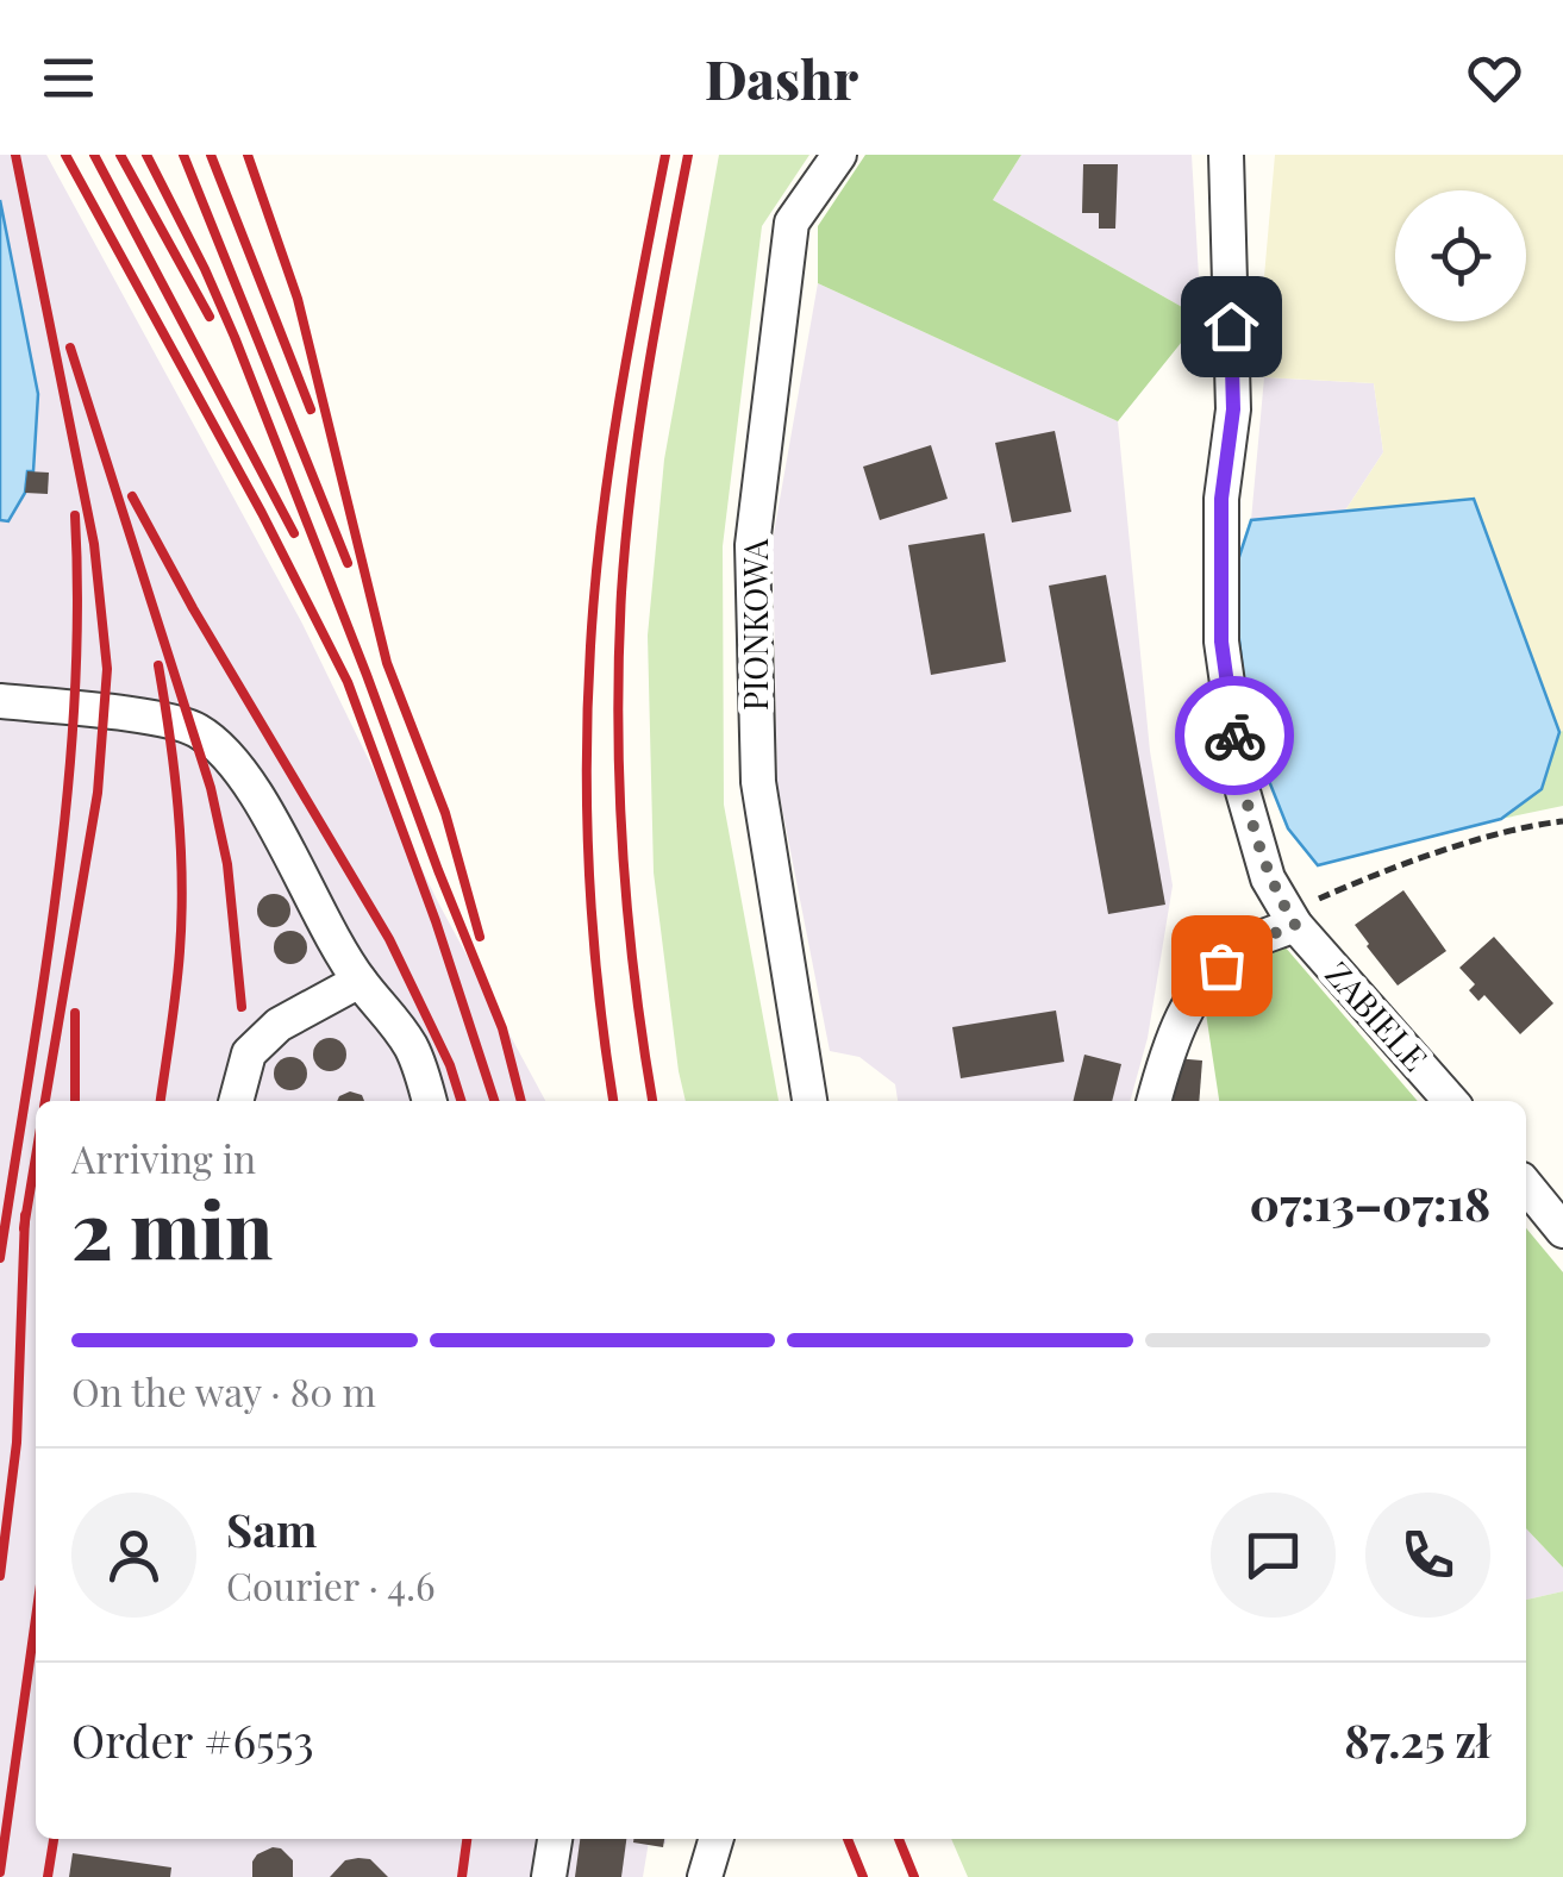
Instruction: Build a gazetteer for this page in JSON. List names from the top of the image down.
{
  "streets": {
    "street": ["PIONKOWA", "ZABIELE"]
  },
  "page": {
    "header": "Dashr",
    "heading": ["2 min", "Arriving in", "07:13–07:18"],
    "panel": [
      "Sam",
      "Courier · 4.6",
      "Order #6553",
      "87.25 zł"
    ],
    "bar": "On the way · 80 m"
  }
}
